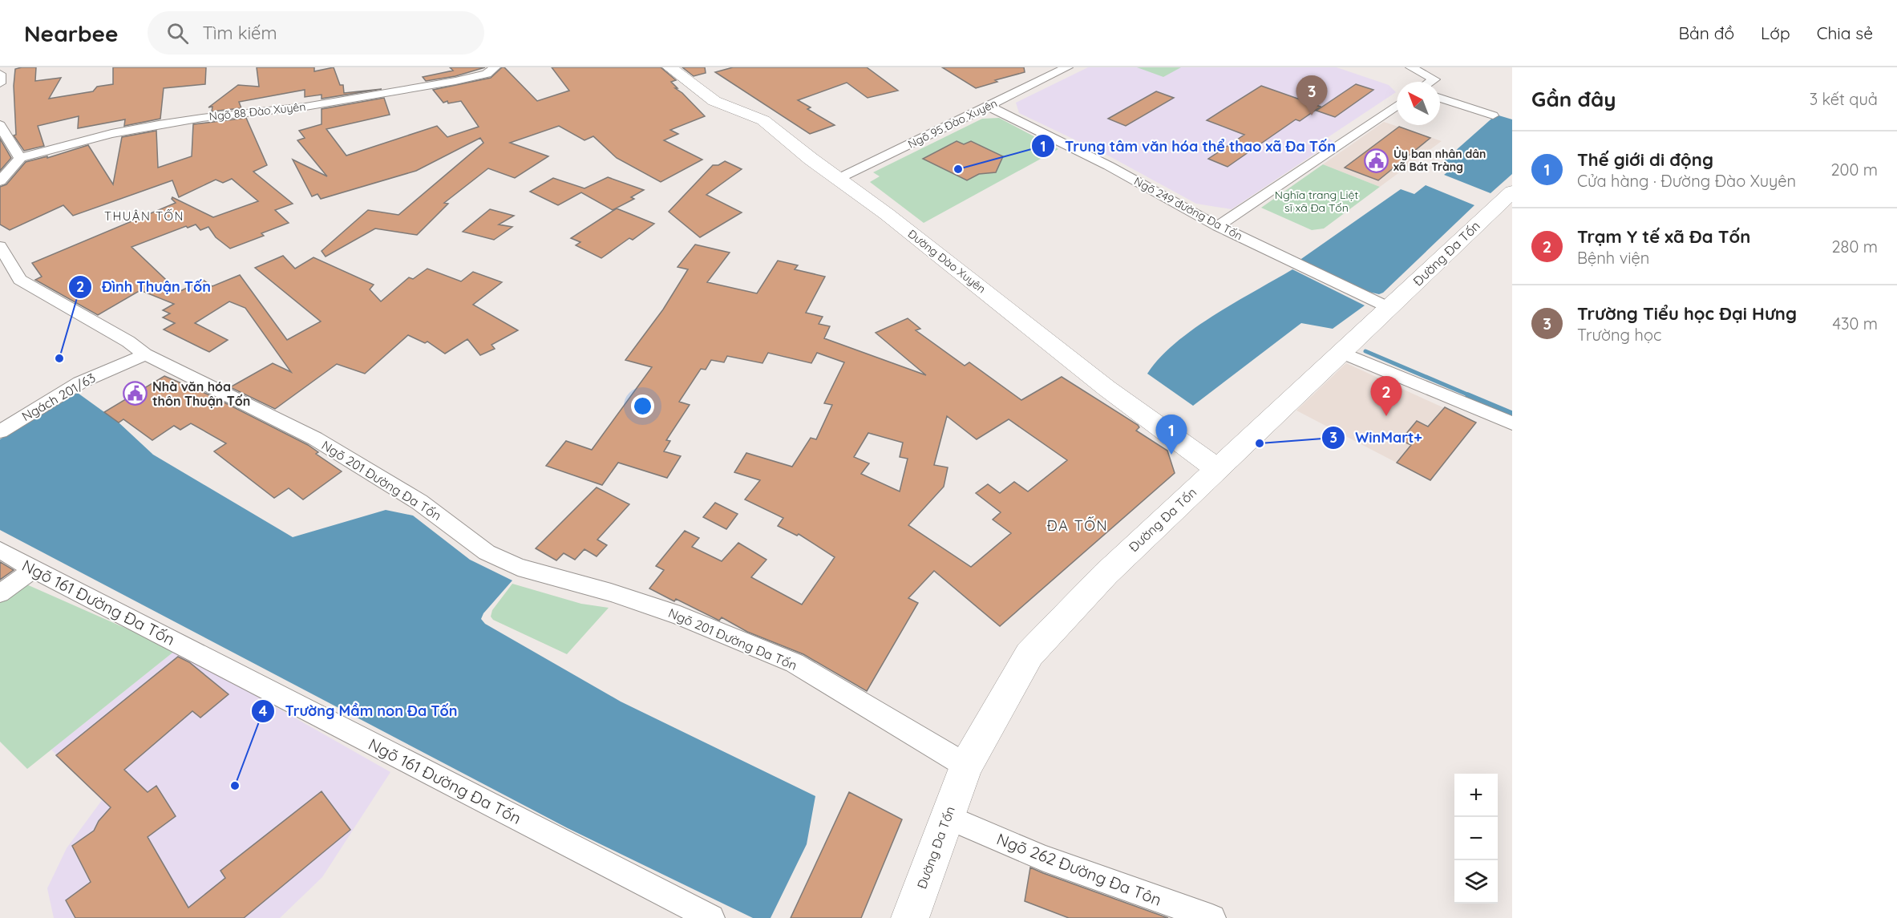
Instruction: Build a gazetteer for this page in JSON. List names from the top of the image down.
{
  "streets": {
    "street": [
      "Ngõ 88 Đào Xuyên",
      "Ngõ 95 Đào Xuyên",
      "Ngõ 249 đường Đa Tốn",
      "Đường Đa Tốn",
      "Đường Đào Xuyên",
      "Ngách 201/63",
      "Ngõ 201 Đường Đa Tốn",
      "Ngõ 161 Đường Đa Tốn",
      "Ngõ 262 Đường Đa Tôn"
    ]
  },
  "crossings": [
    ["Ngõ 95 Đào Xuyên", "Ngõ 249 đường Đa Tốn"],
    ["Ngõ 95 Đào Xuyên", "Đường Đào Xuyên"],
    ["Ngõ 249 đường Đa Tốn", "Đường Đa Tốn"],
    ["Đường Đa Tốn", "Đường Đào Xuyên"],
    ["Đường Đa Tốn", "Ngõ 201 Đường Đa Tốn"],
    ["Đường Đa Tốn", "Ngõ 262 Đường Đa Tôn"],
    ["Ngách 201/63", "Ngõ 201 Đường Đa Tốn"]
  ],
  "districts": ["THUẬN TỐN", "ĐA TỐN"],
  "parks": ["Nghĩa trang Liệt sĩ xã Đa Tốn"],
  "places": {
    "public building": ["Ủy ban nhân dân xã Bát Tràng", "Nhà văn hóa thôn Thuận Tốn"],
    "other": [
      "Trung tâm văn hóa thể thao xã Đa Tốn",
      "Đình Thuận Tốn",
      "WinMart+",
      "Trường Mầm non Đa Tốn"
    ]
  },
  "north": "top left",
  "page": {
    "header": "Nearbee",
    "search": "Tìm kiếm",
    "nav": ["Bản đồ", "Lớp", "Chia sẻ"],
    "heading": ["Gần đây", "3 kết quả"],
    "pins": ["3", "2", "1"],
    "list": [
      {
        "mark": "1",
        "name": "Thế giới di động",
        "note": "Cửa hàng · Đường Đào Xuyên",
        "value": "200 m"
      },
      {
        "mark": "2",
        "name": "Trạm Y tế xã Đa Tốn",
        "note": "Bệnh viện",
        "value": "280 m"
      },
      {
        "mark": "3",
        "name": "Trường Tiểu học Đại Hưng",
        "note": "Trường học",
        "value": "430 m"
      }
    ],
    "map_buttons": ["+", "−"]
  }
}
